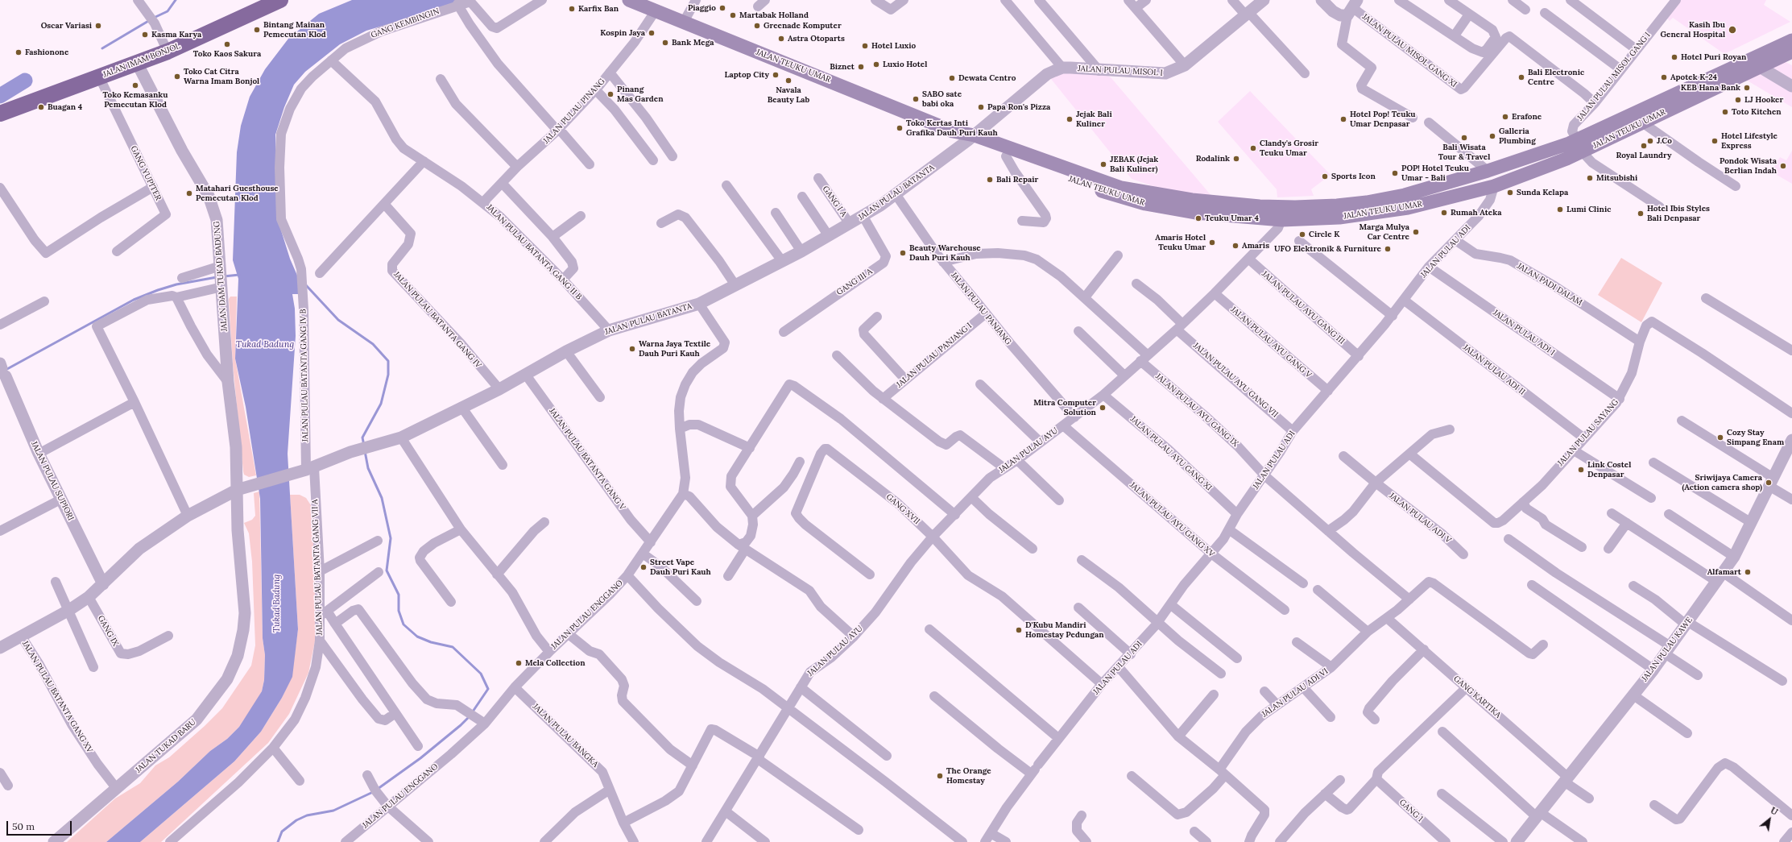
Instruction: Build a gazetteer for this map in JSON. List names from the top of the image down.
{
  "streets": {
    "highway": ["JALAN IMAM BONJOL"],
    "main road": ["JALAN TEUKU UMAR"],
    "street": [
      "GANG KEMBINGIN",
      "JALAN PULAU MISOL GANG XI",
      "JALAN PULAU MISOL I",
      "JALAN PULAU MISOL GANG I",
      "JALAN PULAU PINANG",
      "GANG YUPITER",
      "JALAN PULAU BATANTA",
      "GANG I A",
      "JALAN PULAU ADI",
      "JALAN PULAU BATANTA GANG II B",
      "JALAN DAM TUKAD BADUNG",
      "GANG III A",
      "JALAN PADI DALAM",
      "JALAN PULAU AYU GANG III",
      "JALAN PULAU PANJANG",
      "JALAN PULAU BATANTA GANG IV",
      "JALAN PULAU ADI I",
      "JALAN PULAU AYU GANG V",
      "JALAN PULAU PANJANG I",
      "JALAN PULAU ADI II",
      "JALAN PULAU BATANTA GANG IV B",
      "JALAN PULAU AYU GANG VII",
      "JALAN PULAU AYU GANG IX",
      "JALAN PULAU SAYANG",
      "JALAN PULAU AYU",
      "JALAN PULAU AYU GANG XI",
      "JALAN PULAU BATANTA GANG V",
      "JALAN PULAU SUPIORI",
      "GANG XVII",
      "JALAN PULAU ADI V",
      "JALAN PULAU AYU GANG XV",
      "JALAN PULAU BATANTA GANG VII A",
      "JALAN PULAU ENGGANO",
      "GANG IX",
      "JALAN PULAU KAWE",
      "JALAN PULAU ADI VI",
      "JALAN PULAU BATANTA GANG XV",
      "GANG KARTIKA",
      "JALAN PULAU BANGKA",
      "JALAN TUKAD BARU",
      "GANG 1"
    ]
  },
  "crossings": [
    ["GANG KEMBINGIN", "JALAN PULAU BATANTA GANG II B"],
    ["GANG KEMBINGIN", "JALAN PULAU BATANTA GANG IV B"],
    ["JALAN PULAU MISOL GANG XI", "JALAN PULAU MISOL GANG I"],
    ["JALAN IMAM BONJOL", "GANG YUPITER"],
    ["JALAN IMAM BONJOL", "JALAN DAM TUKAD BADUNG"],
    ["JALAN TEUKU UMAR", "JALAN PULAU MISOL I"],
    ["JALAN TEUKU UMAR", "JALAN PULAU MISOL GANG I"],
    ["JALAN TEUKU UMAR", "JALAN PULAU PINANG"],
    ["JALAN TEUKU UMAR", "JALAN PULAU BATANTA"],
    ["JALAN TEUKU UMAR", "JALAN PULAU ADI"],
    ["JALAN TEUKU UMAR", "JALAN PULAU AYU"],
    ["JALAN PULAU MISOL I", "JALAN PULAU BATANTA"],
    ["JALAN PULAU PINANG", "JALAN PULAU BATANTA GANG II B"],
    ["JALAN PULAU BATANTA", "GANG I A"],
    ["JALAN PULAU BATANTA", "JALAN PULAU BATANTA GANG II B"],
    ["JALAN PULAU BATANTA", "JALAN DAM TUKAD BADUNG"],
    ["JALAN PULAU BATANTA", "GANG III A"],
    ["JALAN PULAU BATANTA", "JALAN PULAU PANJANG"],
    ["JALAN PULAU BATANTA", "JALAN PULAU BATANTA GANG IV"],
    ["JALAN PULAU BATANTA", "JALAN PULAU BATANTA GANG IV B"],
    ["JALAN PULAU BATANTA", "JALAN PULAU BATANTA GANG V"],
    ["JALAN PULAU BATANTA", "JALAN PULAU BATANTA GANG VII A"],
    ["JALAN PULAU BATANTA", "JALAN PULAU ENGGANO"],
    ["JALAN PULAU BATANTA", "JALAN TUKAD BARU"],
    ["JALAN PULAU ADI", "JALAN PADI DALAM"],
    ["JALAN PULAU ADI", "JALAN PULAU AYU GANG III"],
    ["JALAN PULAU ADI", "JALAN PULAU ADI I"],
    ["JALAN PULAU ADI", "JALAN PULAU AYU GANG V"],
    ["JALAN PULAU ADI", "JALAN PULAU ADI II"],
    ["JALAN PULAU ADI", "JALAN PULAU AYU GANG VII"],
    ["JALAN PULAU ADI", "JALAN PULAU AYU GANG IX"],
    ["JALAN PULAU ADI", "JALAN PULAU AYU GANG XI"],
    ["JALAN PULAU ADI", "GANG XVII"],
    ["JALAN PULAU ADI", "JALAN PULAU AYU GANG XV"],
    ["JALAN DAM TUKAD BADUNG", "JALAN TUKAD BARU"],
    ["JALAN PADI DALAM", "JALAN PULAU SAYANG"],
    ["JALAN PULAU AYU GANG III", "JALAN PULAU AYU"],
    ["JALAN PULAU PANJANG", "JALAN PULAU PANJANG I"],
    ["JALAN PULAU PANJANG", "JALAN PULAU AYU GANG IX"],
    ["JALAN PULAU PANJANG", "JALAN PULAU AYU"],
    ["JALAN PULAU ADI I", "JALAN PULAU SAYANG"],
    ["JALAN PULAU AYU GANG V", "JALAN PULAU AYU"],
    ["JALAN PULAU ADI II", "JALAN PULAU SAYANG"],
    ["JALAN PULAU BATANTA GANG IV B", "JALAN PULAU BATANTA GANG VII A"],
    ["JALAN PULAU AYU GANG VII", "JALAN PULAU AYU"],
    ["JALAN PULAU AYU GANG IX", "JALAN PULAU AYU"],
    ["JALAN PULAU AYU", "JALAN PULAU AYU GANG XI"],
    ["JALAN PULAU AYU", "GANG XVII"],
    ["JALAN PULAU AYU", "JALAN PULAU AYU GANG XV"],
    ["JALAN PULAU BATANTA GANG V", "JALAN PULAU ENGGANO"],
    ["JALAN PULAU ENGGANO", "JALAN PULAU BANGKA"],
    ["JALAN PULAU KAWE", "GANG KARTIKA"],
    ["JALAN PULAU ADI VI", "GANG KARTIKA"],
    ["JALAN PULAU BATANTA GANG XV", "JALAN TUKAD BARU"]
  ],
  "water": ["Tukad Badung"],
  "places": [
    "Piaggio",
    "Karfix Ban",
    "Martabak Holland",
    "Oscar Variasi",
    "Greenade Komputer",
    "Bintang Mainan Pemecutan Klod",
    "Kasih Ibu General Hospital",
    "Kospin Jaya",
    "Kasma Karya",
    "Astra Otoparts",
    "Bank Mega",
    "Toko Kaos Sakura",
    "Hotel Luxio",
    "Fashionone",
    "Hotel Puri Royan",
    "Luxio Hotel",
    "Biznet",
    "Laptop City",
    "Toko Cat Citra Warna Imam Bonjol",
    "Bali Electronic Centre",
    "Apotek K-24",
    "Dewata Centro",
    "Navala Beauty Lab",
    "Toko Kemasanku Pemecutan Klod",
    "KEB Hana Bank",
    "Pinang Mas Garden",
    "SABO sate babi oka",
    "LJ Hooker",
    "Buagan 4",
    "Papa Ron's Pizza",
    "Toto Kitchen",
    "Erafone",
    "Jejak Bali Kuliner",
    "Hotel Pop! Teuku Umar Denpasar",
    "Toko Kertas Inti Grafika Dauh Puri Kauh",
    "Galleria Plumbing",
    "Bali Wisata Tour & Travel",
    "J.Co",
    "Hotel Lifestyle Express",
    "Royal Laundry",
    "Clandy's Grosir Teuku Umar",
    "Rodalink",
    "JEBAK (Jejak Bali Kuliner)",
    "Pondok Wisata Berlian Indah",
    "POP! Hotel Teuku Umar - Bali",
    "Sports Icon",
    "Mitsubishi",
    "Bali Repair",
    "Sunda Kelapa",
    "Matahari Guesthouse Pemecutan Klod",
    "Lumi Clinic",
    "Rumah Ateka",
    "Hotel Ibis Styles Bali Denpasar",
    "Teuku Umar 4",
    "Marga Mulya Car Centre",
    "Circle K",
    "Amaris Hotel Teuku Umar",
    "Amaris",
    "UFO Elektronik & Furniture",
    "Beauty Warehouse Dauh Puri Kauh",
    "Warna Jaya Textile Dauh Puri Kauh",
    "Mitra Computer Solution",
    "Cozy Stay Simpang Enam",
    "Link Costel Denpasar",
    "Sriwijaya Camera (Action camera shop)",
    "Street Vape Dauh Puri Kauh",
    "Alfamart",
    "D'Kubu Mandiri Homestay Pedungan",
    "Mela Collection",
    "The Orange Homestay"
  ],
  "scale_bar": "50 m",
  "north": "top right"
}
